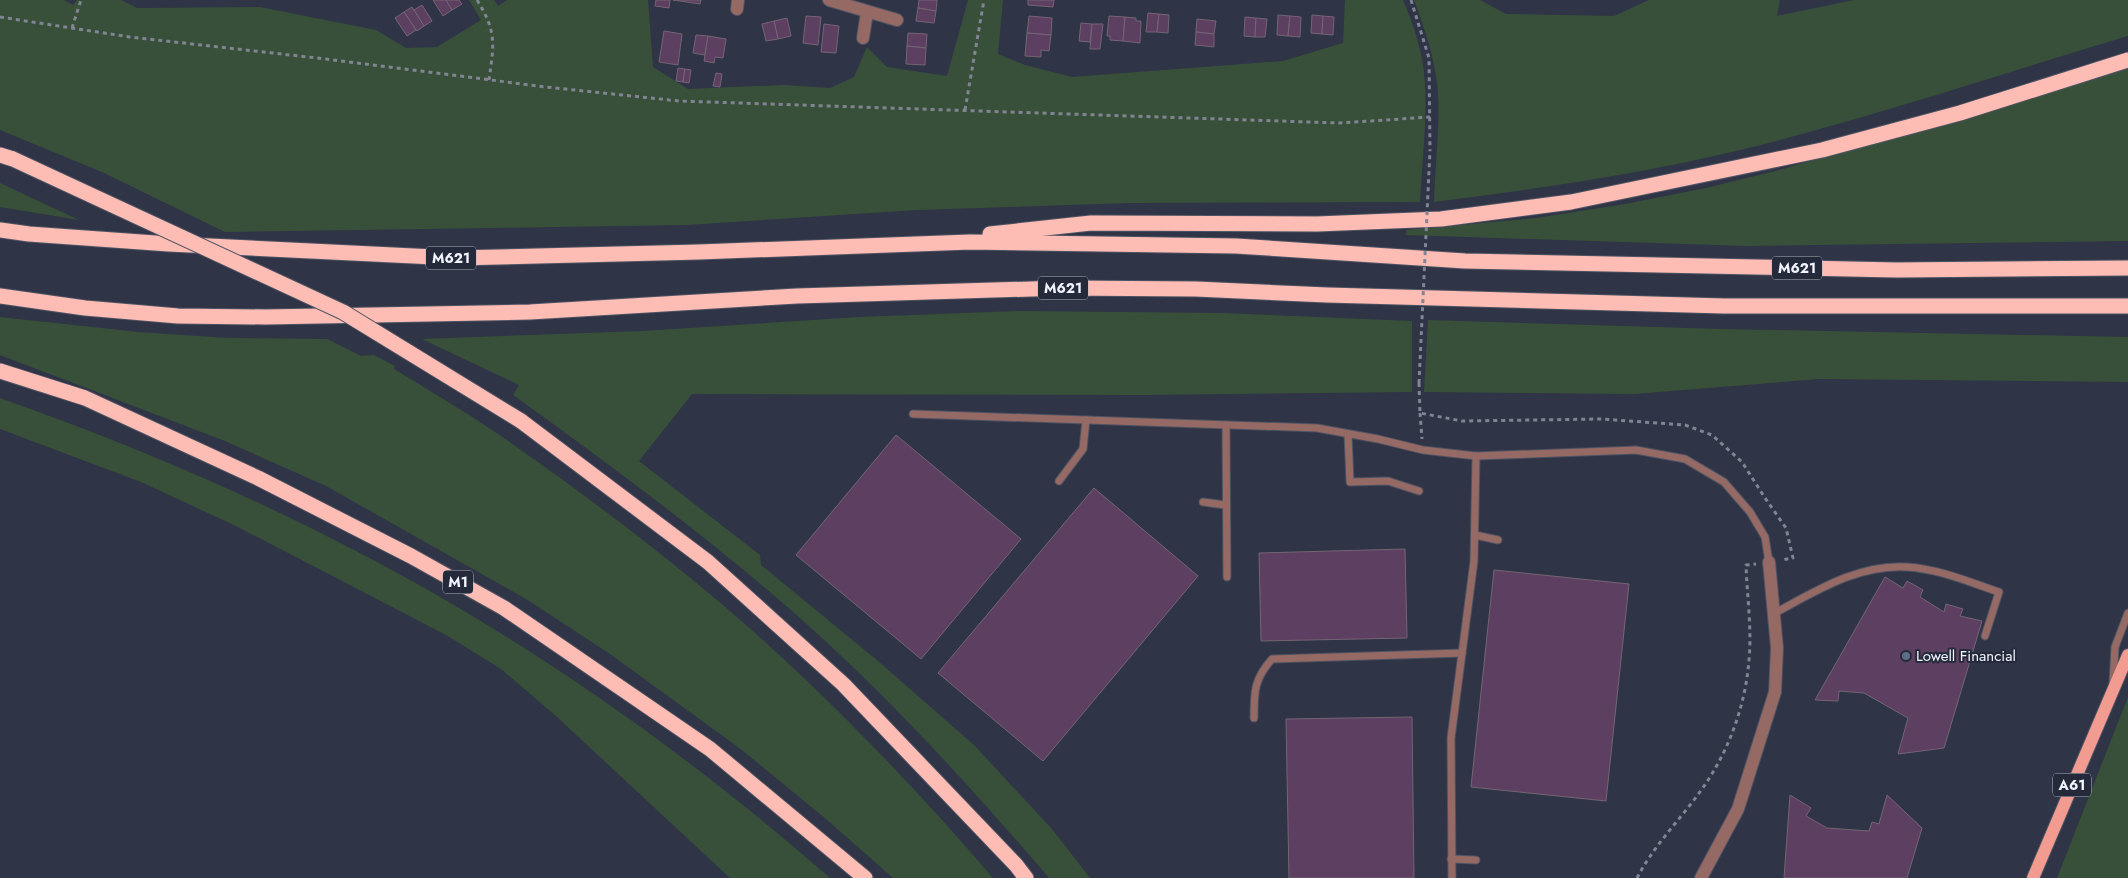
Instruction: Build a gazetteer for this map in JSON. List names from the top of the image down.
{
  "streets": {
    "highway": ["M621", "M1"],
    "main road": ["A61"]
  },
  "places": ["Lowell Financial"]
}
